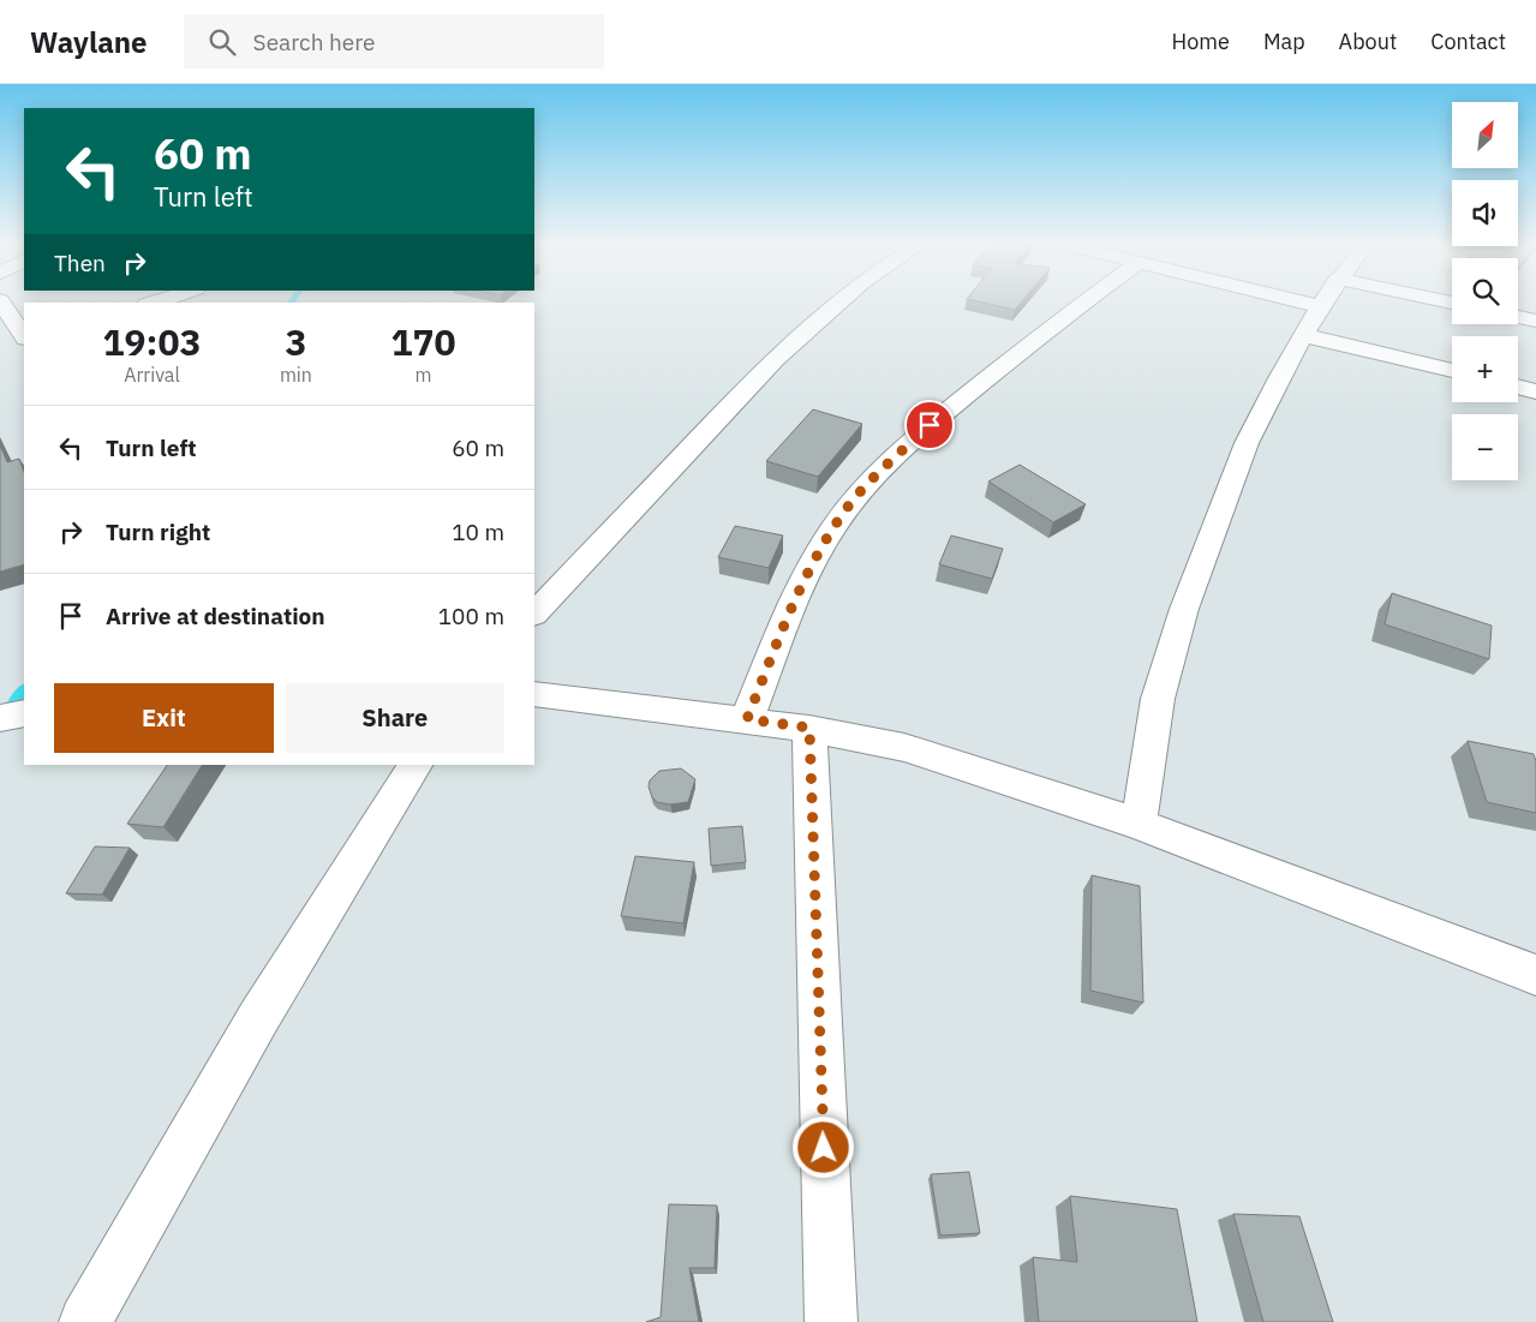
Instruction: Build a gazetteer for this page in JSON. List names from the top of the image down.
{
  "north": "top right",
  "page": {
    "header": "Waylane",
    "search": "Search here",
    "nav": [
      "Home",
      "Map",
      "About",
      "Contact"
    ],
    "map_buttons": ["+", "−"],
    "turn": ["60 m", "Turn left"],
    "then": "Then",
    "eta": [
      "19:03",
      "Arrival",
      "3",
      "min",
      "170",
      "m"
    ],
    "list": [
      {
        "name": "Turn left",
        "value": "60 m"
      },
      {
        "name": "Turn right",
        "value": "10 m"
      },
      {
        "name": "Arrive at destination",
        "value": "100 m"
      }
    ],
    "buttons": ["Exit", "Share"]
  }
}
